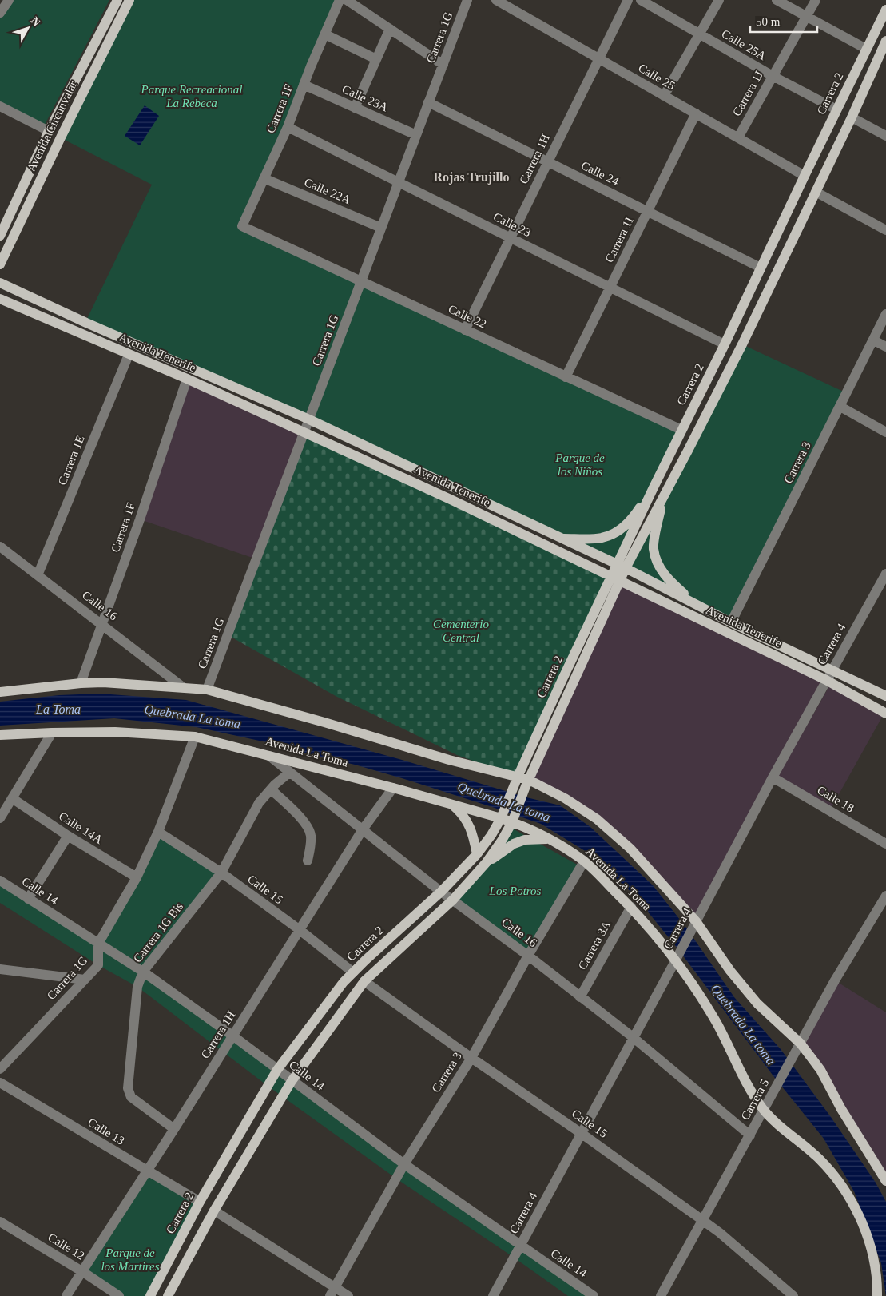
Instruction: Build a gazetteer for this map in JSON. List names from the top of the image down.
{
  "streets": {
    "main road": [
      "Carrera 2",
      "Avenida Circunvalar",
      "Avenida Tenerife",
      "Avenida La Toma"
    ],
    "street": [
      "Carrera 1G",
      "Calle 25A",
      "Calle 25",
      "Carrera 1J",
      "Calle 23A",
      "Carrera 1F",
      "Carrera 1H",
      "Calle 24",
      "Calle 22A",
      "Calle 23",
      "Carrera 1I",
      "Calle 22",
      "Carrera 1E",
      "Carrera 3",
      "Calle 16",
      "Carrera 4",
      "Calle 18",
      "Calle 14A",
      "Calle 15",
      "Calle 14",
      "Carrera 1G Bis",
      "Carrera 3A",
      "Carrera 5",
      "Calle 13",
      "Calle 12"
    ]
  },
  "crossings": [
    ["Carrera 1G", "Calle 23A"],
    ["Carrera 1G", "Calle 24"],
    ["Carrera 1G", "Calle 22A"],
    ["Carrera 1G", "Calle 23"],
    ["Carrera 1G", "Calle 22"],
    ["Carrera 1G", "Avenida Tenerife"],
    ["Carrera 1G", "Avenida La Toma"],
    ["Carrera 1G", "Calle 14A"],
    ["Carrera 1G", "Calle 15"],
    ["Carrera 1G", "Calle 14"],
    ["Calle 25A", "Carrera 1J"],
    ["Calle 25A", "Carrera 2"],
    ["Calle 25", "Carrera 1J"],
    ["Calle 25", "Carrera 2"],
    ["Calle 25", "Carrera 1H"],
    ["Calle 25", "Carrera 1I"],
    ["Carrera 2", "Calle 24"],
    ["Carrera 2", "Calle 23"],
    ["Carrera 2", "Calle 22"],
    ["Carrera 2", "Avenida Tenerife"],
    ["Carrera 2", "Calle 16"],
    ["Carrera 2", "Avenida La Toma"],
    ["Carrera 2", "Calle 15"],
    ["Carrera 2", "Calle 14"],
    ["Carrera 2", "Calle 13"],
    ["Calle 23A", "Carrera 1F"],
    ["Carrera 1F", "Calle 22A"],
    ["Carrera 1F", "Calle 23"],
    ["Carrera 1F", "Calle 22"],
    ["Carrera 1F", "Avenida Tenerife"],
    ["Carrera 1F", "Calle 16"],
    ["Carrera 1H", "Calle 24"],
    ["Carrera 1H", "Calle 23"],
    ["Carrera 1H", "Calle 22"],
    ["Carrera 1H", "Calle 16"],
    ["Carrera 1H", "Avenida La Toma"],
    ["Carrera 1H", "Calle 15"],
    ["Carrera 1H", "Calle 14"],
    ["Carrera 1H", "Carrera 1G Bis"],
    ["Carrera 1H", "Calle 13"],
    ["Carrera 1H", "Calle 12"],
    ["Calle 24", "Carrera 1I"],
    ["Calle 23", "Carrera 1I"],
    ["Carrera 1I", "Calle 22"],
    ["Avenida Tenerife", "Carrera 1E"],
    ["Avenida Tenerife", "Carrera 3"],
    ["Avenida Tenerife", "Carrera 4"],
    ["Carrera 1E", "Calle 16"],
    ["Carrera 3", "Calle 16"],
    ["Carrera 3", "Avenida La Toma"],
    ["Carrera 3", "Calle 15"],
    ["Carrera 3", "Calle 14"],
    ["Calle 16", "Carrera 4"],
    ["Calle 16", "Avenida La Toma"],
    ["Calle 16", "Carrera 1G Bis"],
    ["Calle 16", "Carrera 3A"],
    ["Calle 16", "Carrera 5"],
    ["Carrera 4", "Avenida La Toma"],
    ["Carrera 4", "Calle 18"],
    ["Carrera 4", "Calle 15"],
    ["Carrera 4", "Calle 14"],
    ["Avenida La Toma", "Carrera 3A"],
    ["Avenida La Toma", "Carrera 5"],
    ["Calle 15", "Carrera 1G Bis"],
    ["Calle 15", "Carrera 5"],
    ["Calle 14", "Carrera 1G Bis"]
  ],
  "districts": ["Rojas Trujillo"],
  "water": ["La Toma", "Quebrada La toma"],
  "parks": [
    "Parque Recreacional La Rebeca",
    "Parque de los Niños",
    "Cementerio Central",
    "Los Potros",
    "Parque de los Martires"
  ],
  "scale_bar": "50 m",
  "north": "top right"
}
